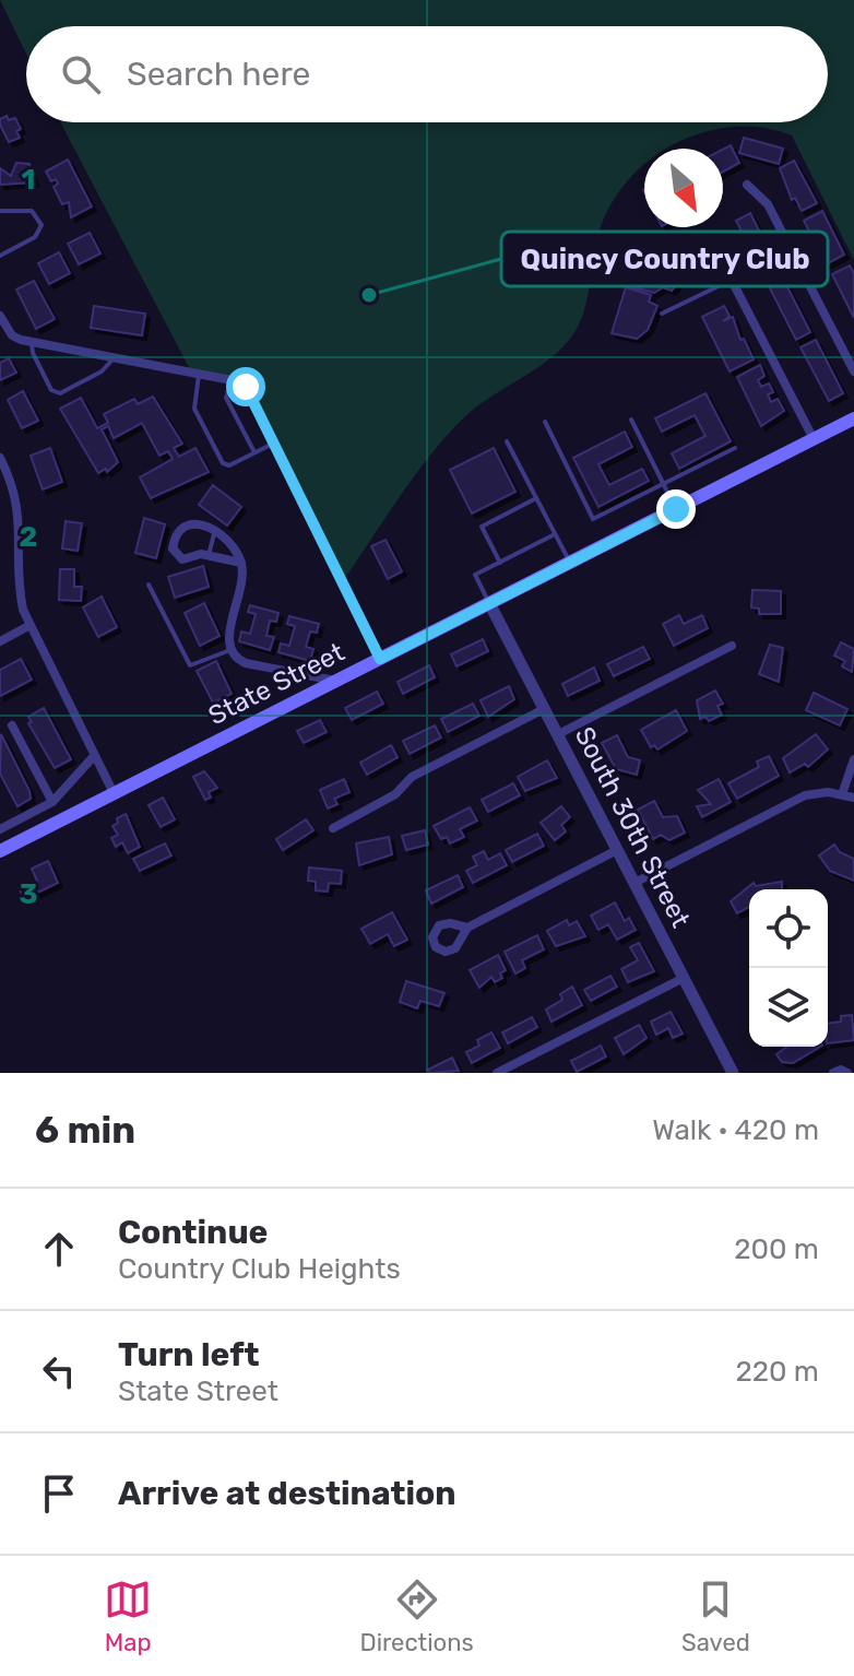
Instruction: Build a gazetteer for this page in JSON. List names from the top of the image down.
{
  "streets": {
    "main road": ["State Street"],
    "street": ["South 30th Street"]
  },
  "crossings": [
    ["State Street", "South 30th Street"]
  ],
  "places": ["Quincy Country Club"],
  "north": "bottom right",
  "page": {
    "search": "Search here",
    "heading": ["6 min", "Walk · 420 m"],
    "list": [
      ["Continue", "Country Club Heights", "200 m"],
      ["Turn left", "State Street", "220 m"],
      "Arrive at destination"
    ],
    "nav": ["Map", "Directions", "Saved"]
  },
  "grid": {
    "rows": ["1", "2", "3"]
  }
}
